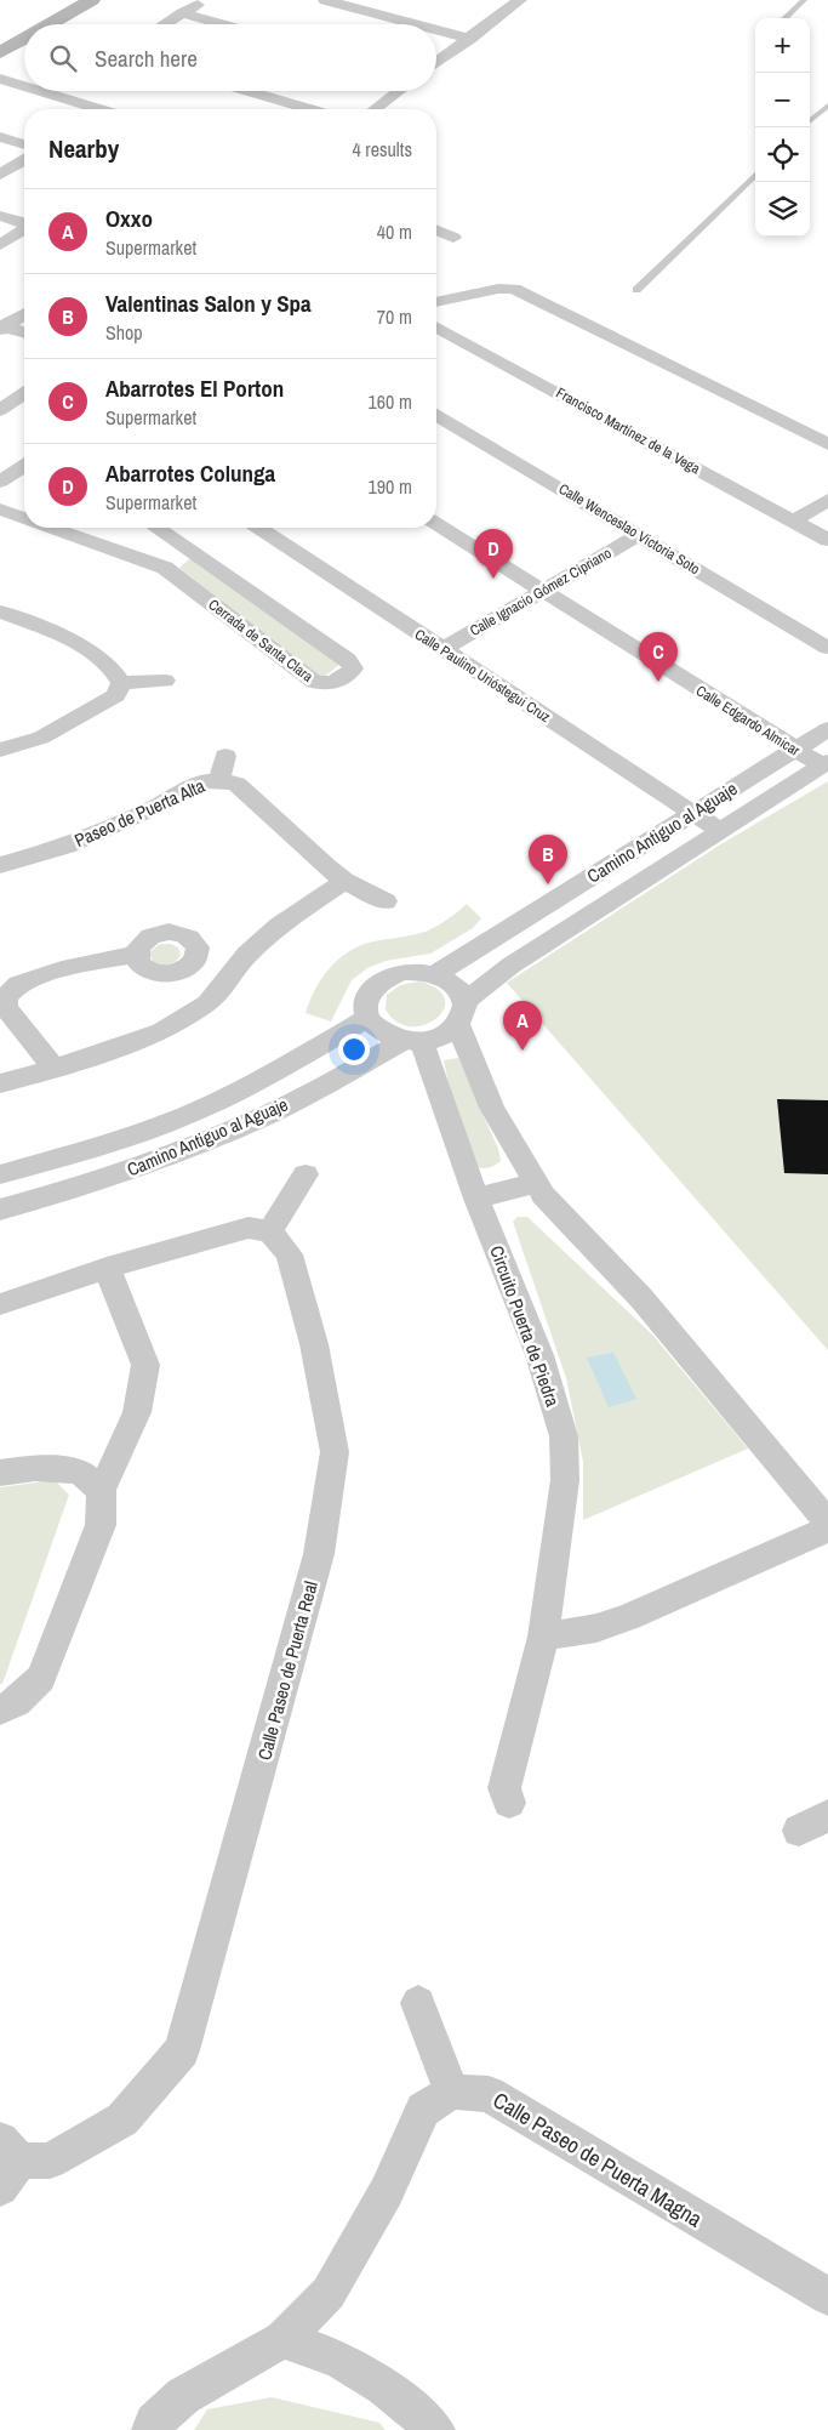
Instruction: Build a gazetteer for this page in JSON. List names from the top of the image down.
{
  "streets": {
    "street": [
      "Francisco Martínez de la Vega",
      "Calle Wenceslao Victoria Soto",
      "Calle Ignacio Gómez Cipriano",
      "Cerrada de Santa Clara",
      "Calle Paulino Urióstegui Cruz",
      "Calle Edgardo Almicar",
      "Paseo de Puerta Alta",
      "Camino Antiguo al Aguaje",
      "Circuito Puerta de Piedra",
      "Calle Paseo de Puerta Real",
      "Calle Paseo de Puerta Magna"
    ]
  },
  "crossings": [
    ["Calle Wenceslao Victoria Soto", "Calle Ignacio Gómez Cipriano"],
    ["Calle Ignacio Gómez Cipriano", "Calle Paulino Urióstegui Cruz"],
    ["Calle Ignacio Gómez Cipriano", "Calle Edgardo Almicar"],
    ["Calle Paulino Urióstegui Cruz", "Camino Antiguo al Aguaje"],
    ["Calle Edgardo Almicar", "Camino Antiguo al Aguaje"],
    ["Camino Antiguo al Aguaje", "Circuito Puerta de Piedra"]
  ],
  "page": {
    "map_buttons": ["+", "−"],
    "search": "Search here",
    "heading": ["Nearby", "4 results"],
    "list": [
      {
        "mark": "A",
        "name": "Oxxo",
        "note": "Supermarket",
        "value": "40 m"
      },
      {
        "mark": "B",
        "name": "Valentinas Salon y Spa",
        "note": "Shop",
        "value": "70 m"
      },
      {
        "mark": "C",
        "name": "Abarrotes El Porton",
        "note": "Supermarket",
        "value": "160 m"
      },
      {
        "mark": "D",
        "name": "Abarrotes Colunga",
        "note": "Supermarket",
        "value": "190 m"
      }
    ],
    "pins": [
      "D",
      "C",
      "B",
      "A"
    ]
  }
}
